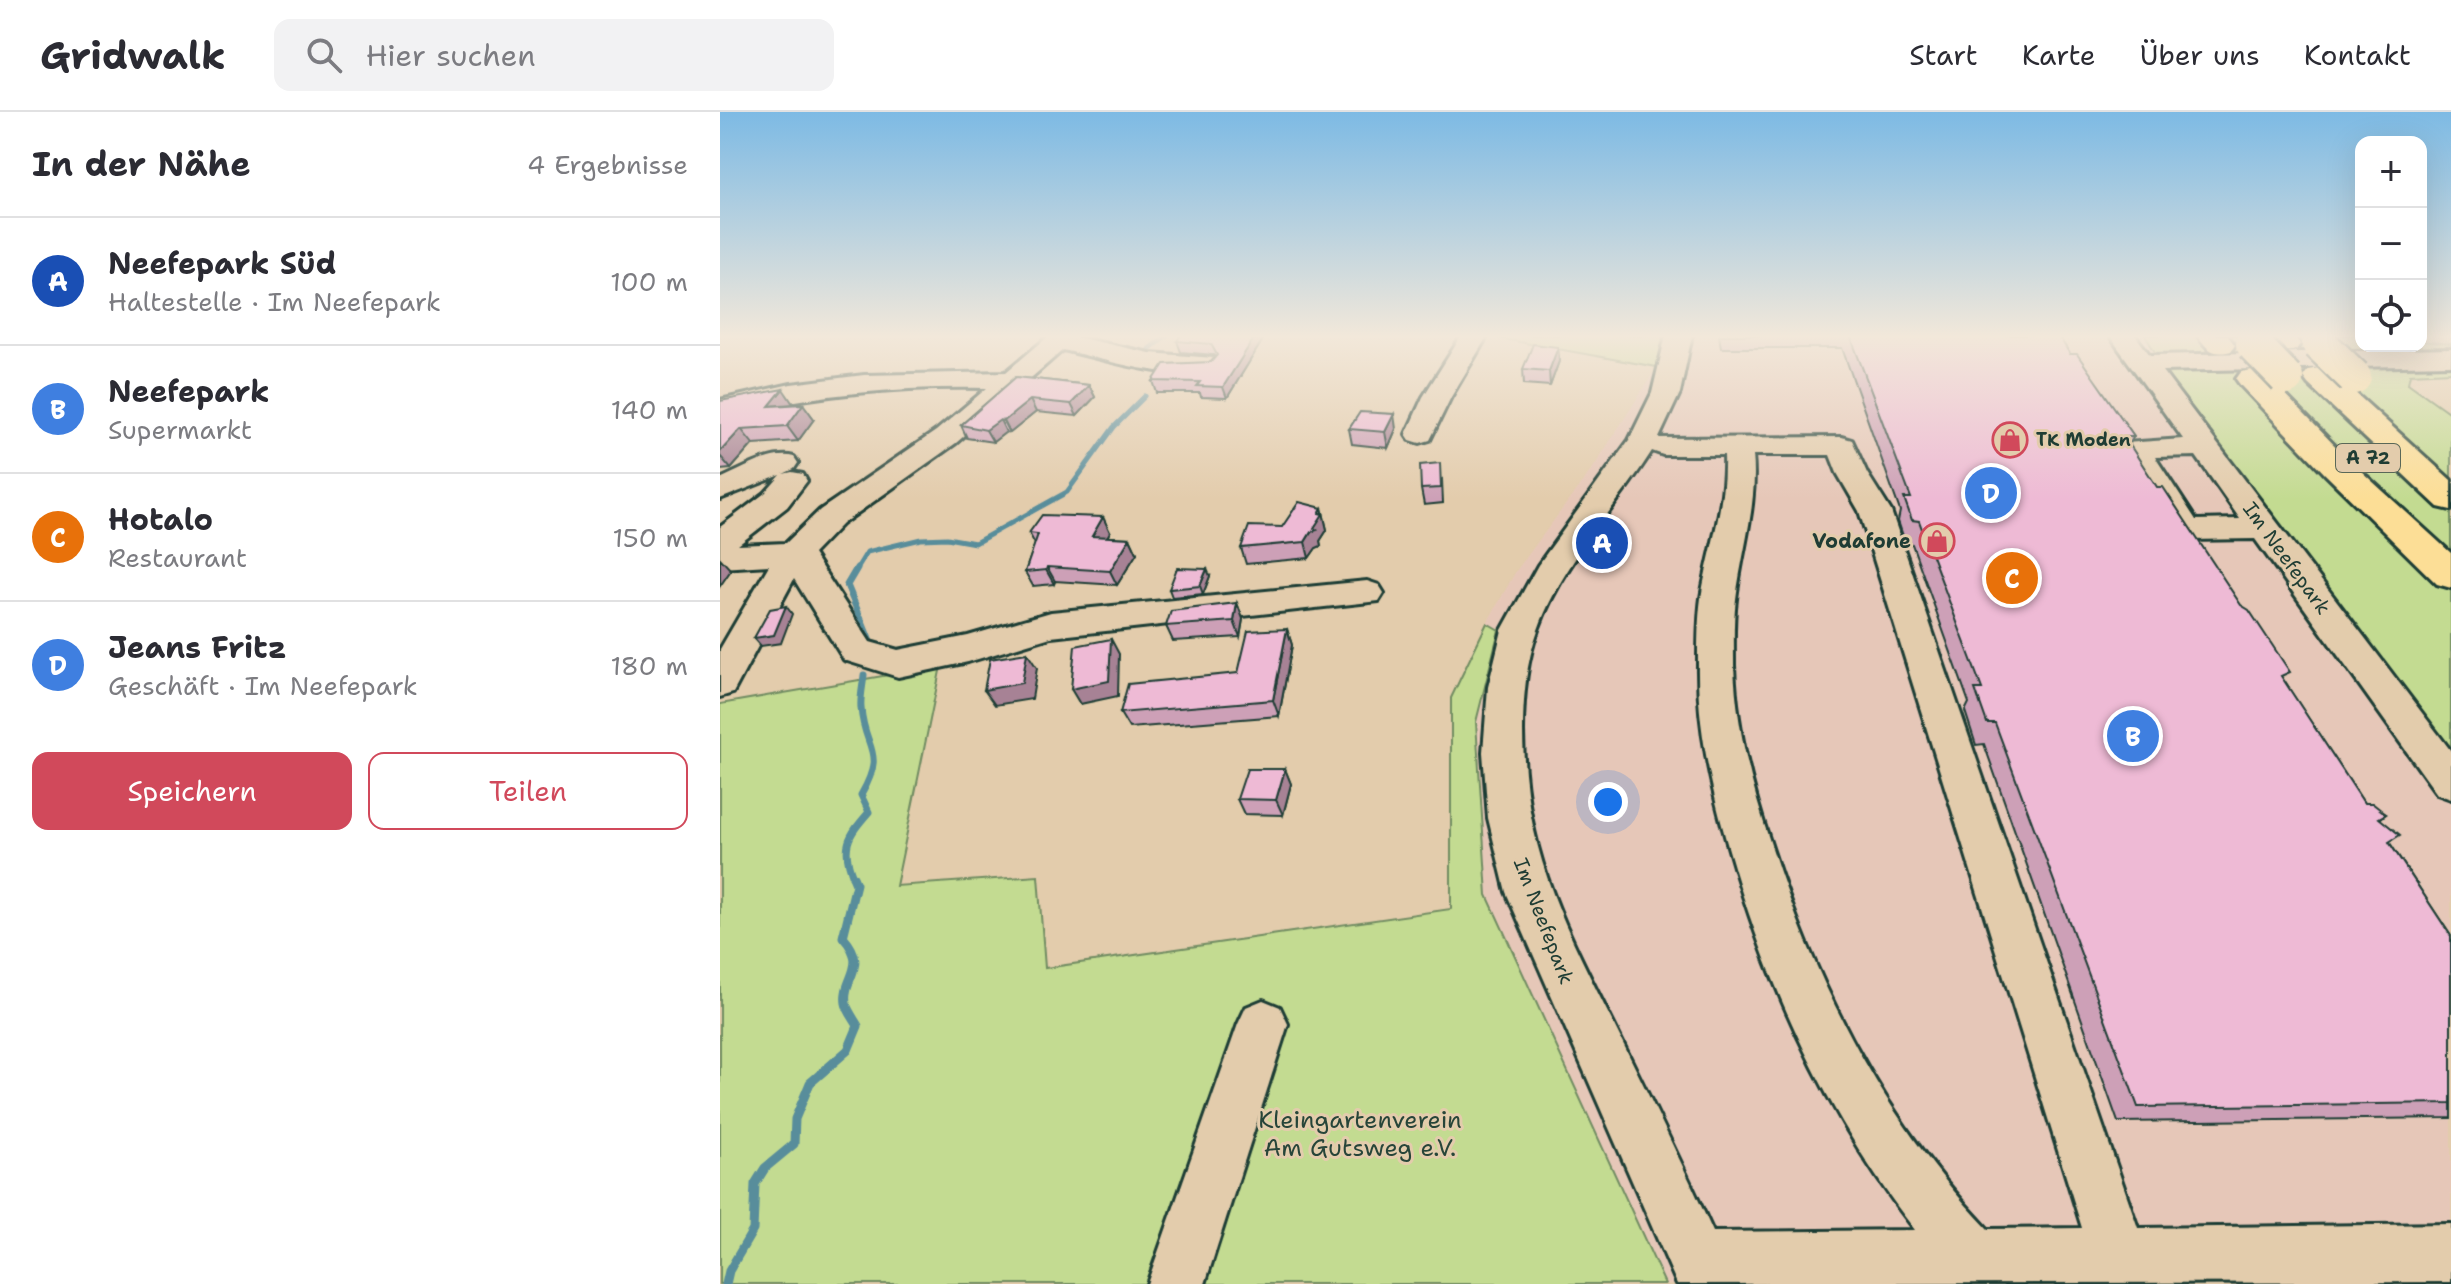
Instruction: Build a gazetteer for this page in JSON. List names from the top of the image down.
{
  "streets": {
    "highway": ["A 72"],
    "street": ["Im Neefepark"]
  },
  "parks": ["Kleingartenverein Am Gutsweg e.V."],
  "places": {
    "shop": ["TK Moden", "Vodafone"]
  },
  "page": {
    "header": "Gridwalk",
    "search": "Hier suchen",
    "nav": [
      "Start",
      "Karte",
      "Über uns",
      "Kontakt"
    ],
    "heading": ["In der Nähe", "4 Ergebnisse"],
    "map_buttons": ["+", "−"],
    "list": [
      {
        "mark": "A",
        "name": "Neefepark Süd",
        "note": "Haltestelle · Im Neefepark",
        "value": "100 m"
      },
      {
        "mark": "B",
        "name": "Neefepark",
        "note": "Supermarkt",
        "value": "140 m"
      },
      {
        "mark": "C",
        "name": "Hotalo",
        "note": "Restaurant",
        "value": "150 m"
      },
      {
        "mark": "D",
        "name": "Jeans Fritz",
        "note": "Geschäft · Im Neefepark",
        "value": "180 m"
      }
    ],
    "pins": [
      "D",
      "A",
      "C",
      "B"
    ],
    "buttons": ["Speichern", "Teilen"]
  }
}
